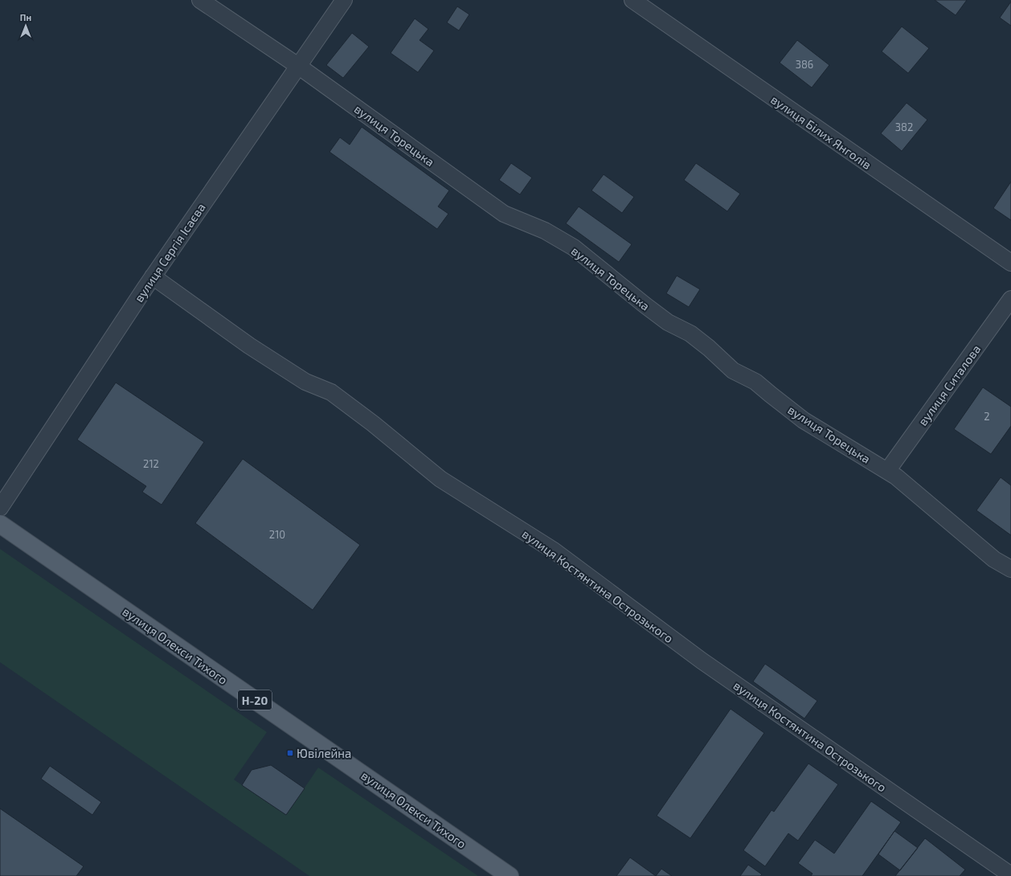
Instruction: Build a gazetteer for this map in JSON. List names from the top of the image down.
{
  "streets": {
    "main road": ["вулиця Олекси Тихого", "Н-20"],
    "street": [
      "вулиця Білих Янголів",
      "вулиця Торецька",
      "вулиця Сергія Ісаєва",
      "вулиця Ситалова",
      "вулиця Костянтина Острозького"
    ]
  },
  "crossings": [
    ["вулиця Торецька", "вулиця Сергія Ісаєва"],
    ["вулиця Торецька", "вулиця Ситалова"],
    ["вулиця Сергія Ісаєва", "вулиця Костянтина Острозького"]
  ],
  "places": {
    "transit": ["Ювілейна"]
  },
  "house_numbers": [
    "386",
    "382",
    "2",
    "212",
    "210"
  ],
  "north": "top"
}
